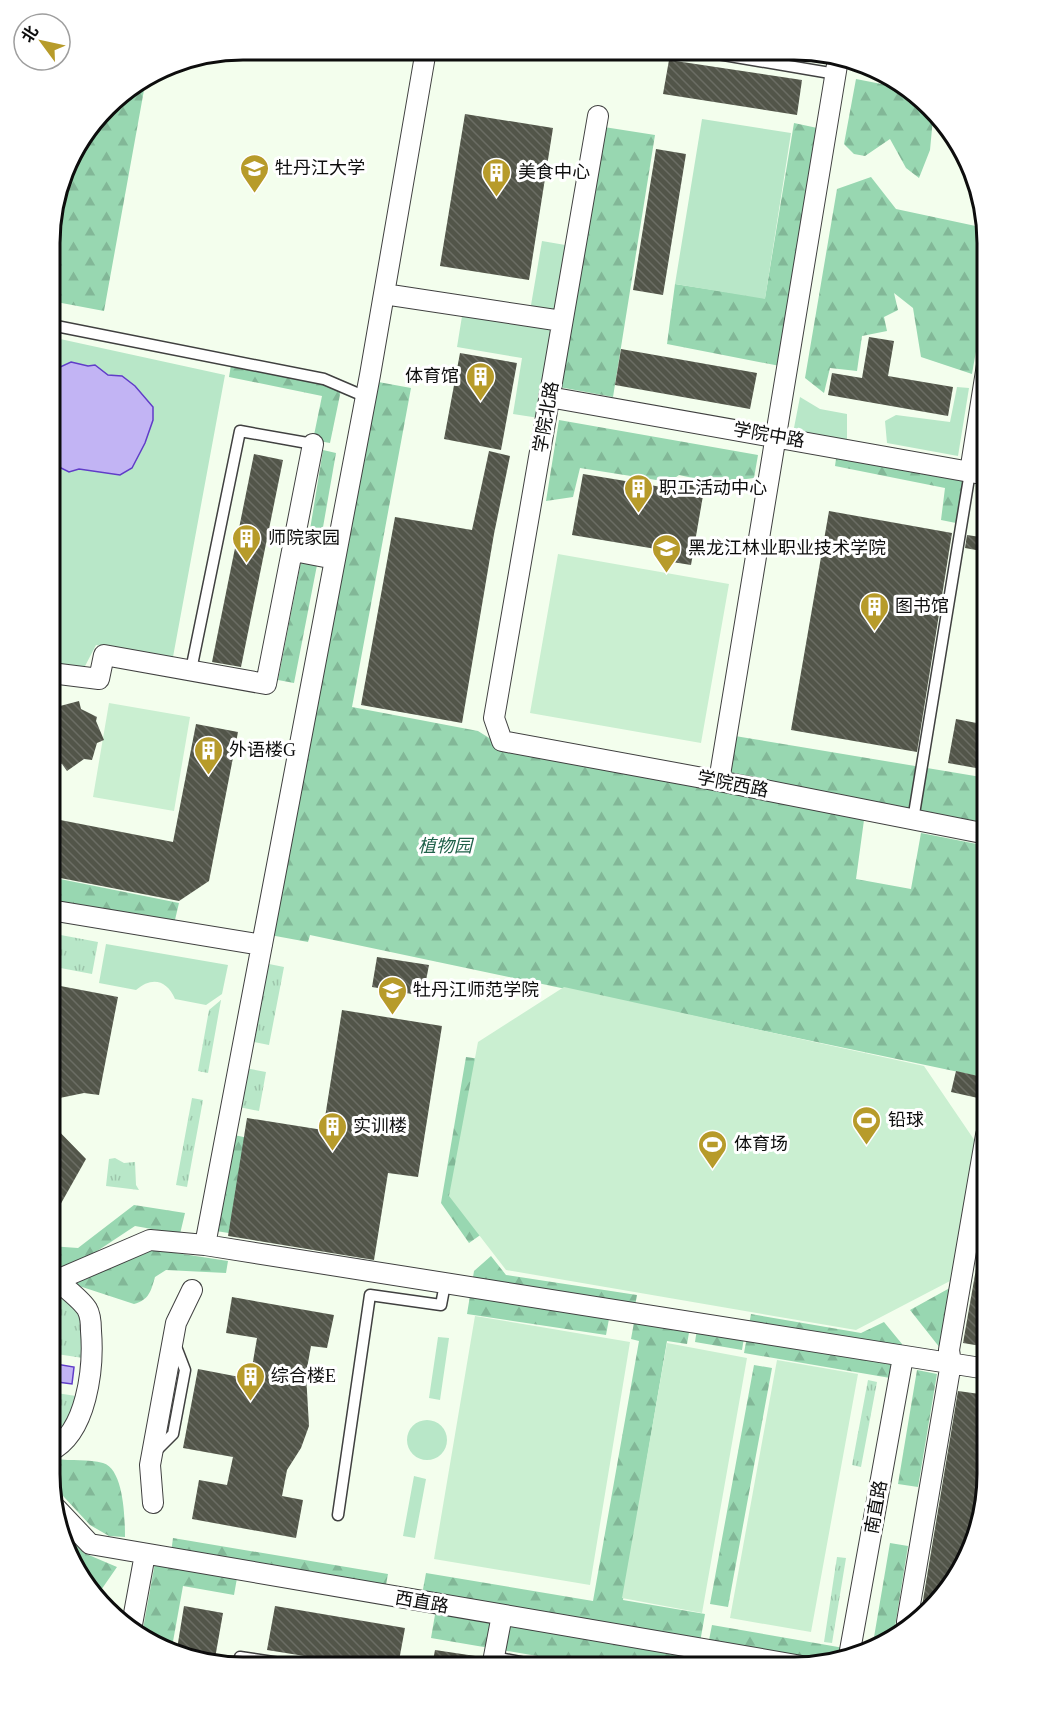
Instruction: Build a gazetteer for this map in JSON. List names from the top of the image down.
{
  "streets": {
    "street": [
      "学院北路",
      "学院中路",
      "学院西路",
      "南直路",
      "西直路"
    ]
  },
  "crossings": [
    ["学院北路", "学院中路"],
    ["学院北路", "学院西路"]
  ],
  "parks": ["植物园"],
  "places": {
    "school or university": ["牡丹江大学", "黑龙江林业职业技术学院", "牡丹江师范学院"],
    "building": [
      "美食中心",
      "体育馆",
      "职工活动中心",
      "师院家园",
      "图书馆",
      "外语楼G",
      "实训楼",
      "综合楼E"
    ],
    "sports": ["铅球", "体育场"]
  },
  "north": "top left"
}
